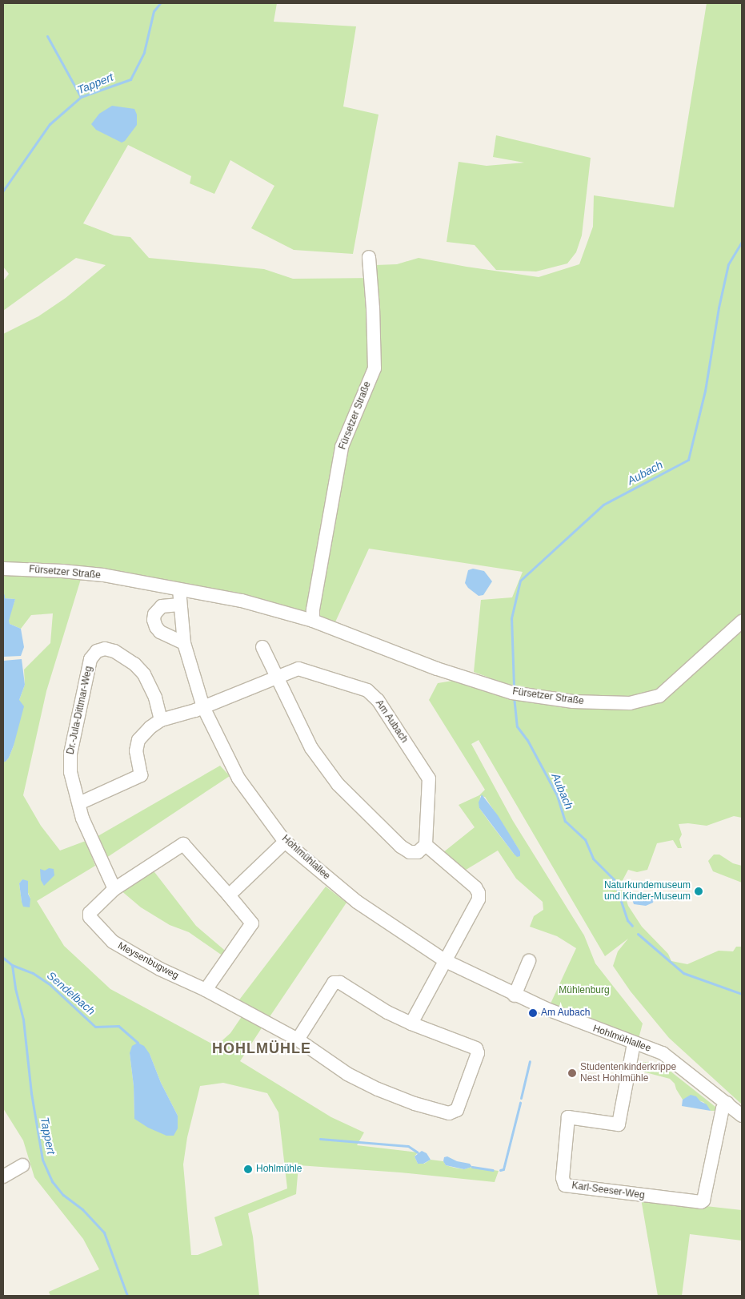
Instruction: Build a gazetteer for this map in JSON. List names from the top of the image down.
{
  "streets": {
    "street": [
      "Fürsetzer Straße",
      "Dr.-Jula-Dittmar-Weg",
      "Am Aubach",
      "Hohlmühlallee",
      "Meysenbugweg",
      "Karl-Seeser-Weg"
    ]
  },
  "crossings": [
    ["Fürsetzer Straße", "Hohlmühlallee"],
    ["Dr.-Jula-Dittmar-Weg", "Meysenbugweg"],
    ["Am Aubach", "Hohlmühlallee"],
    ["Hohlmühlallee", "Karl-Seeser-Weg"]
  ],
  "districts": ["HOHLMÜHLE"],
  "water": ["Tappert", "Aubach", "Sendelbach"],
  "parks": ["Mühlenburg"],
  "places": [
    "Naturkundemuseum und Kinder-Museum",
    "Am Aubach",
    "Studentenkinderkrippe Nest Hohlmühle",
    "Hohlmühle"
  ]
}
